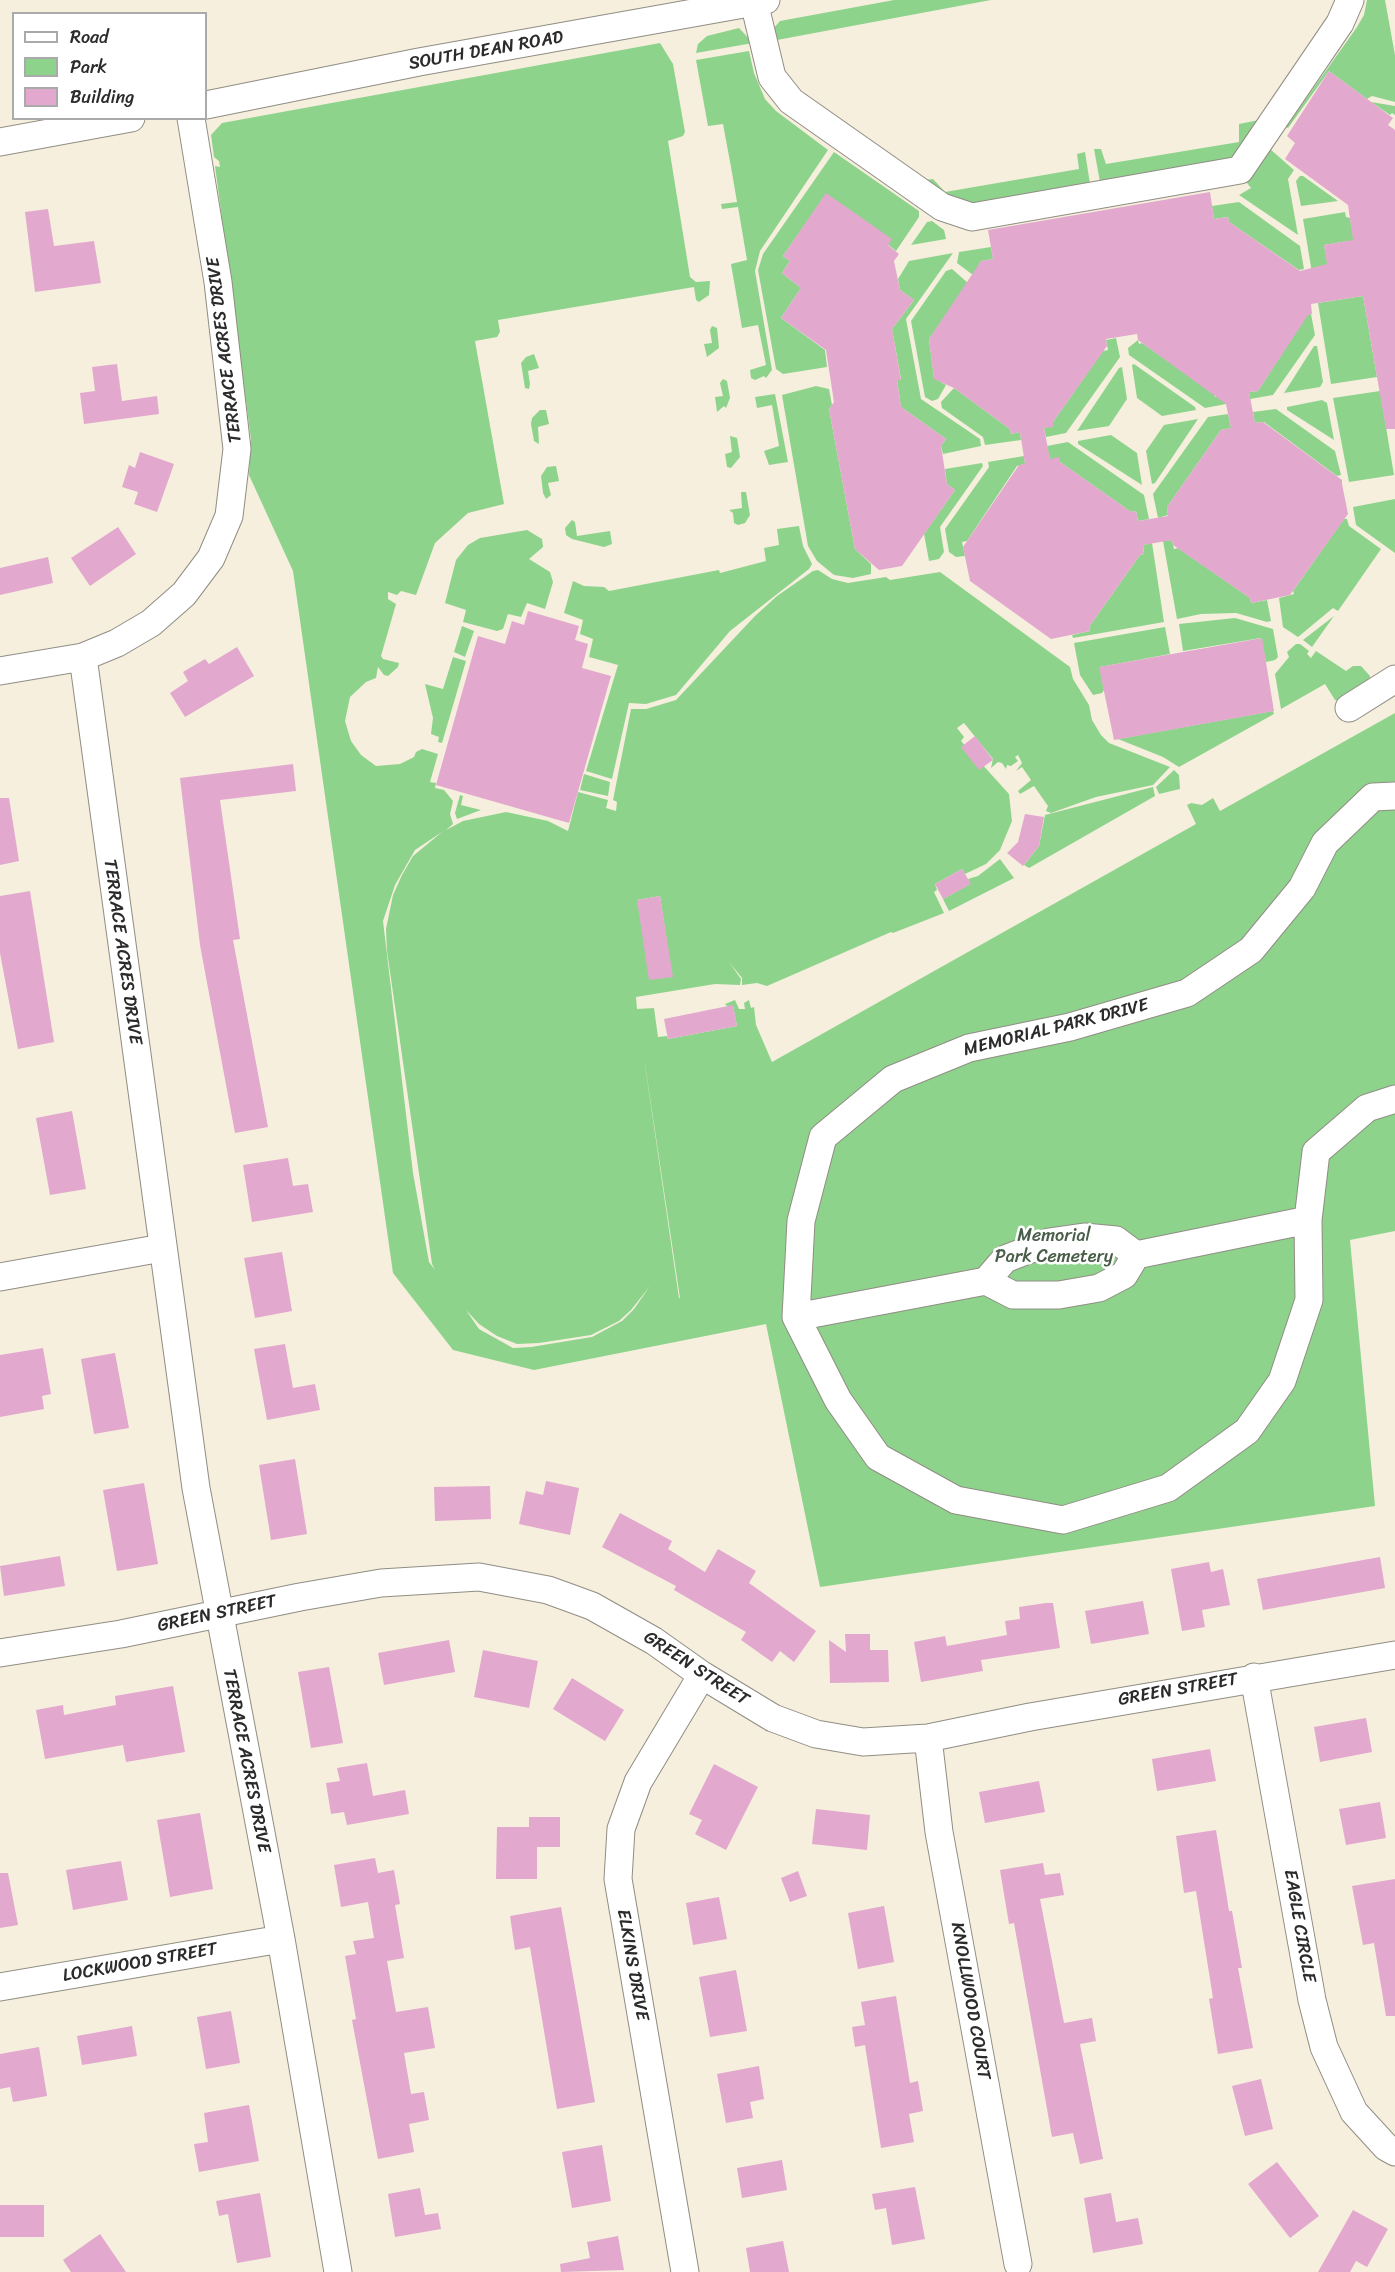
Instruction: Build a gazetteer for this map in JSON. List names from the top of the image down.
{
  "streets": {
    "street": [
      "SOUTH DEAN ROAD",
      "TERRACE ACRES DRIVE",
      "MEMORIAL PARK DRIVE",
      "GREEN STREET",
      "EAGLE CIRCLE",
      "LOCKWOOD STREET",
      "ELKINS DRIVE",
      "KNOLLWOOD COURT"
    ]
  },
  "crossings": [
    ["TERRACE ACRES DRIVE", "GREEN STREET"],
    ["TERRACE ACRES DRIVE", "LOCKWOOD STREET"],
    ["GREEN STREET", "EAGLE CIRCLE"],
    ["GREEN STREET", "ELKINS DRIVE"],
    ["GREEN STREET", "KNOLLWOOD COURT"]
  ],
  "parks": ["Memorial Park Cemetery"],
  "legend": ["Road", "Park", "Building"]
}
